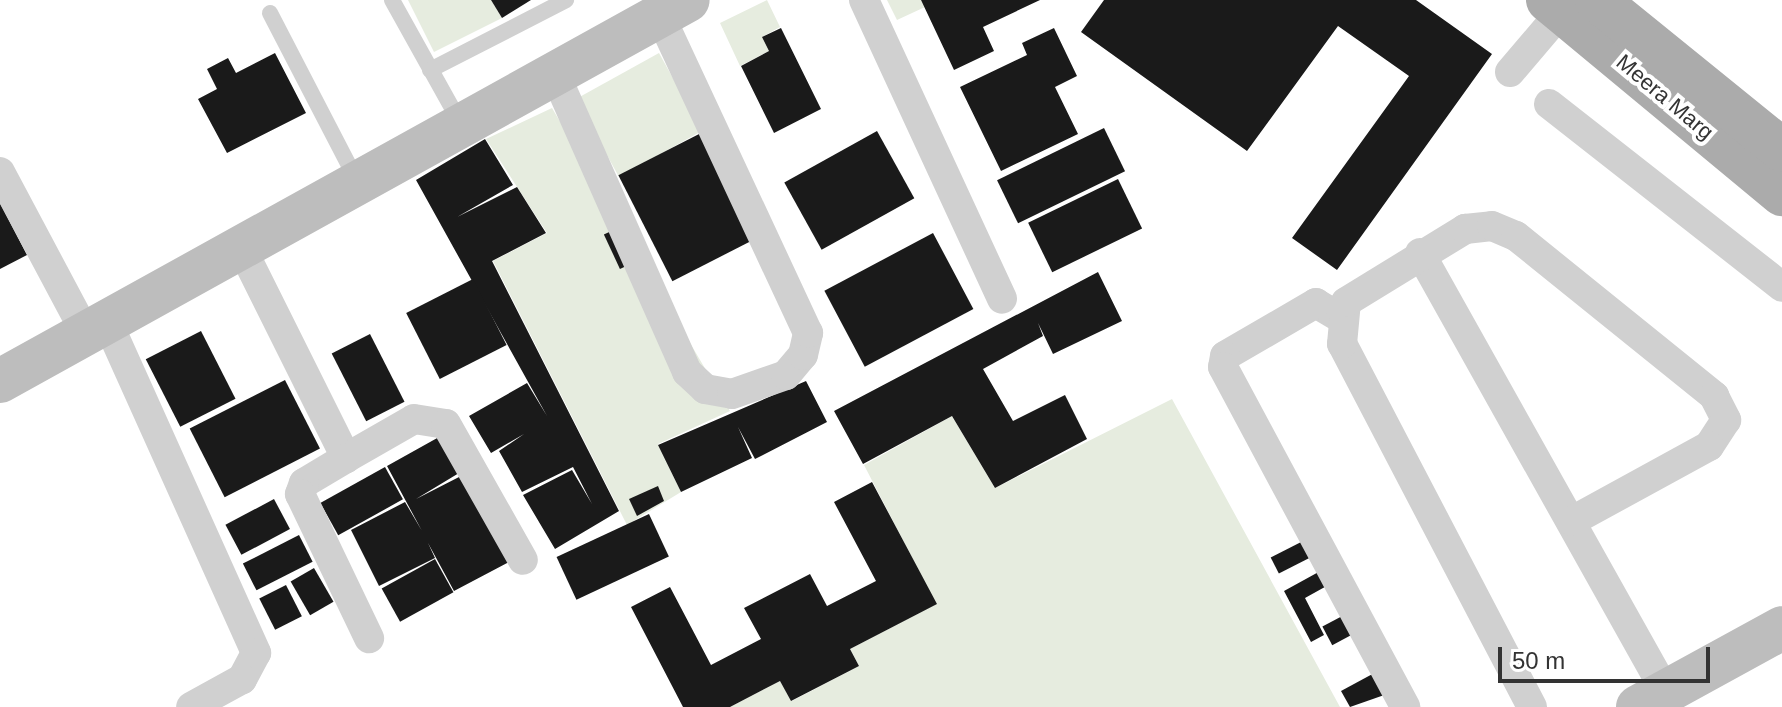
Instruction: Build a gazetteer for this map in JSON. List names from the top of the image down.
{
  "streets": {
    "main road": ["Meera Marg"]
  },
  "scale_bar": "50 m"
}
